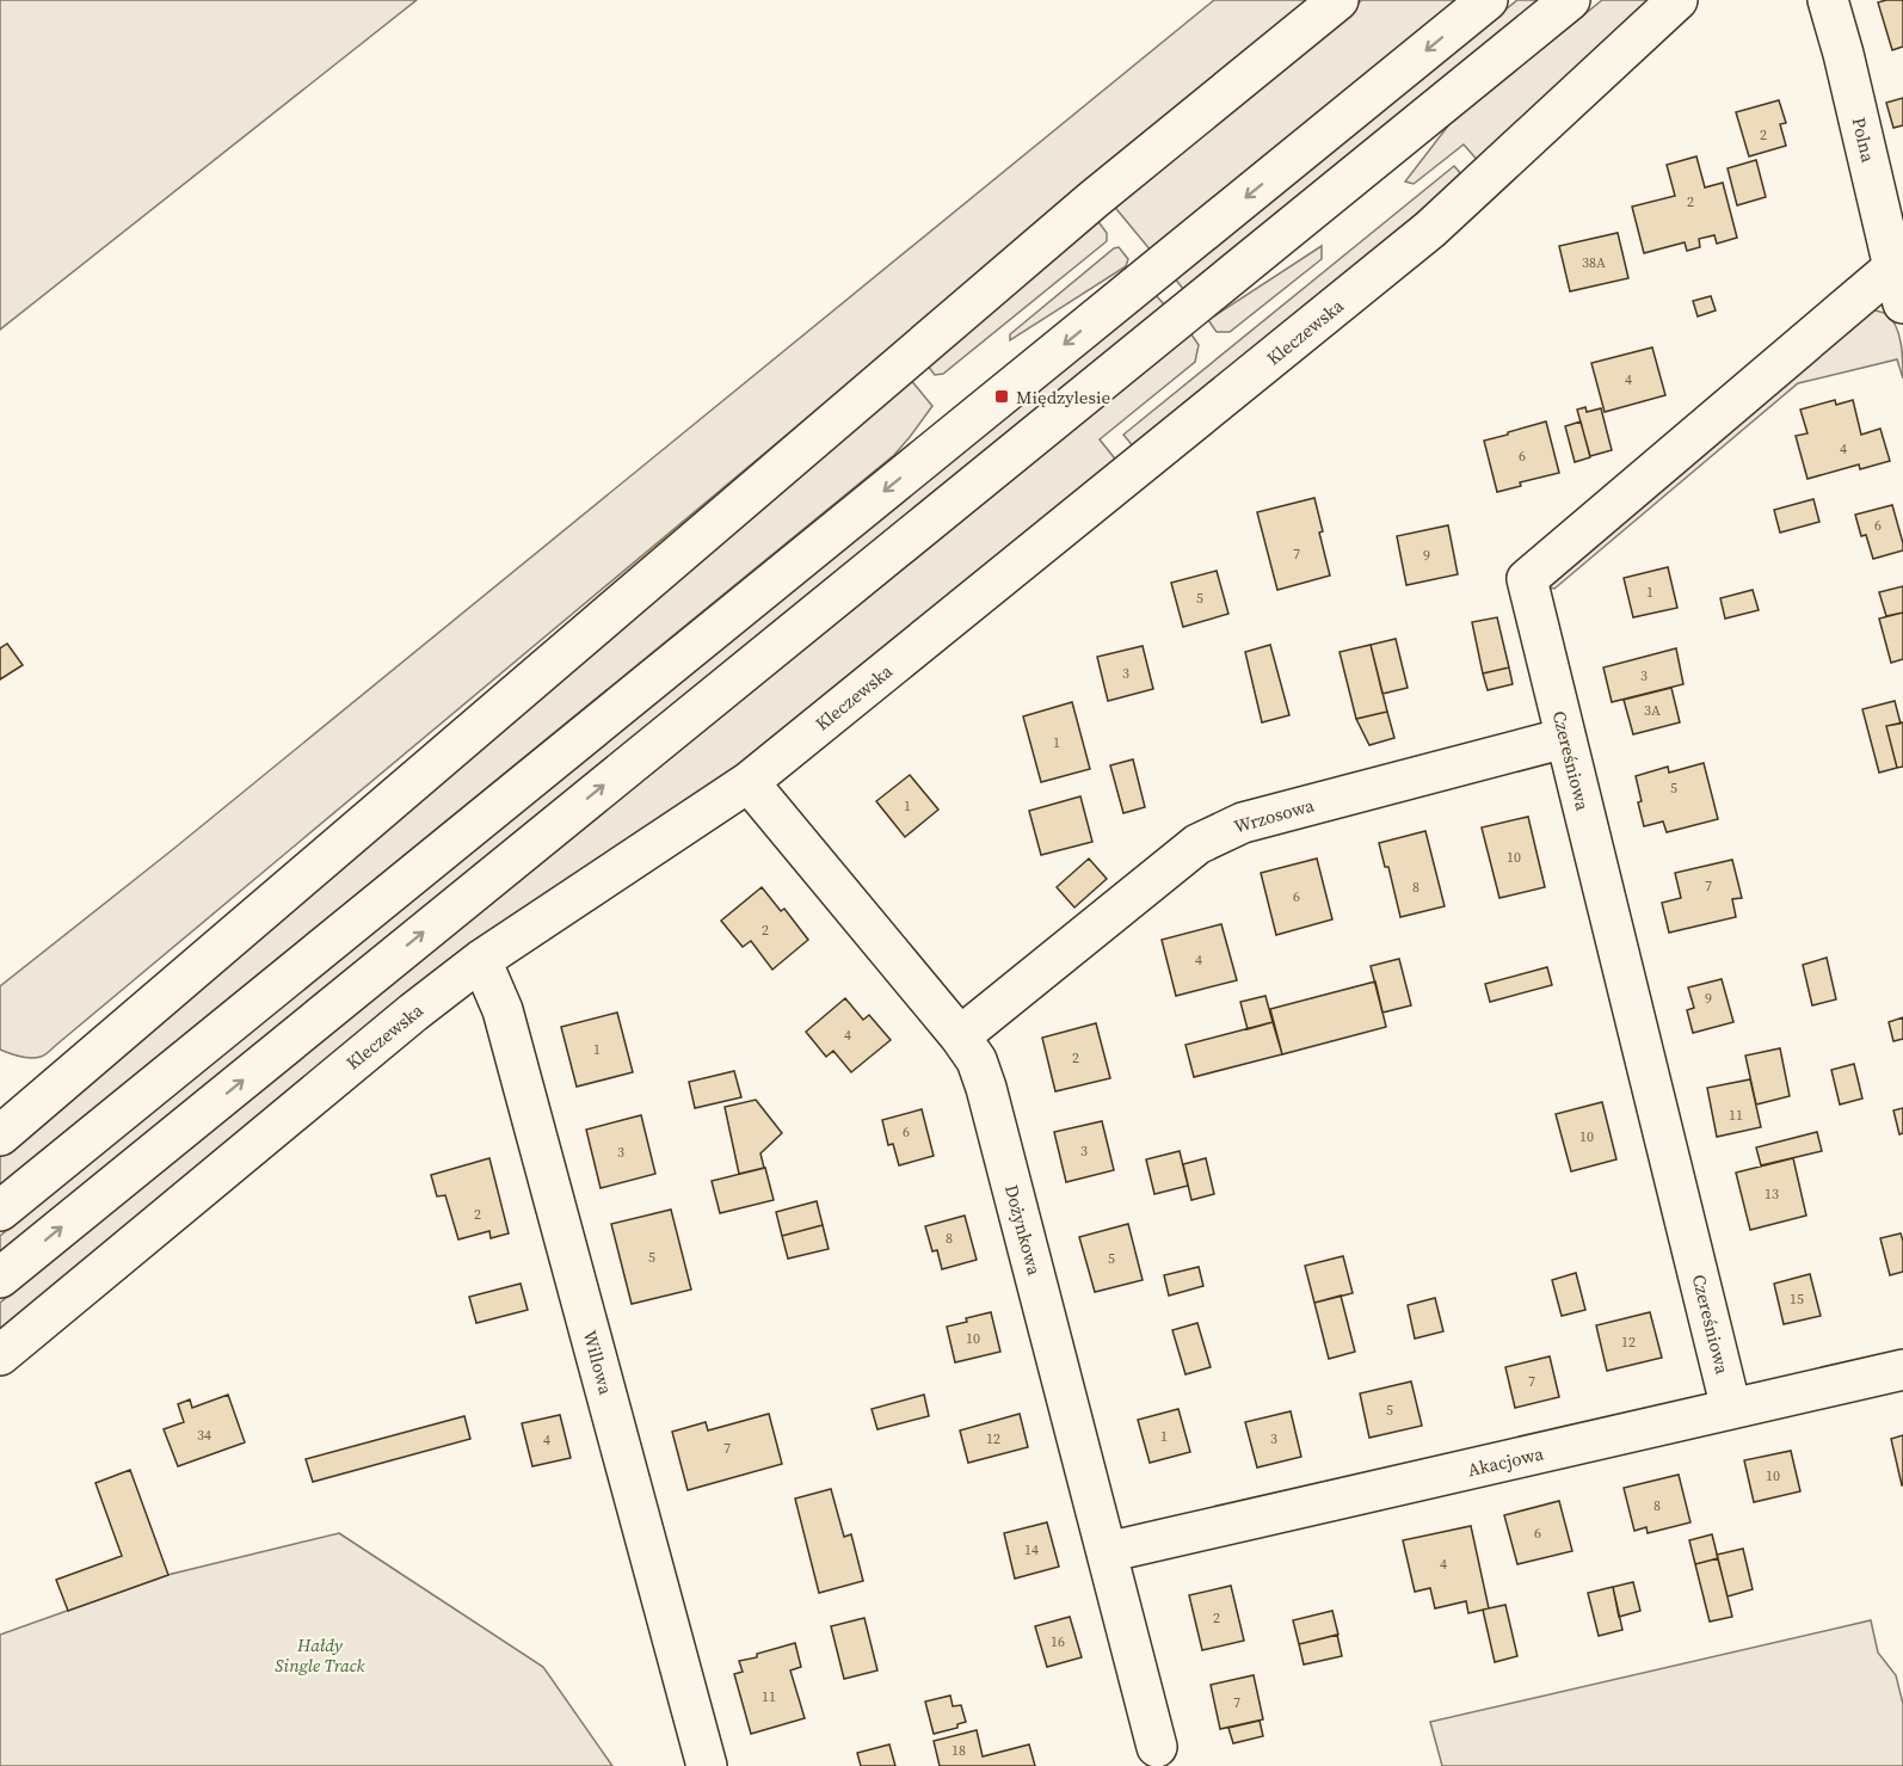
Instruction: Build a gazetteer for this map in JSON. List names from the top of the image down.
{
  "streets": {
    "street": [
      "Polna",
      "Kleczewska",
      "Czereśniowa",
      "Wrzosowa",
      "Dożynkowa",
      "Willowa",
      "Akacjowa"
    ]
  },
  "crossings": [
    ["Polna", "Czereśniowa"],
    ["Kleczewska", "Dożynkowa"],
    ["Kleczewska", "Willowa"],
    ["Czereśniowa", "Wrzosowa"],
    ["Czereśniowa", "Akacjowa"],
    ["Wrzosowa", "Dożynkowa"],
    ["Dożynkowa", "Akacjowa"]
  ],
  "parks": ["Hałdy Single Track"],
  "places": {
    "transit": ["Międzylesie"]
  },
  "house_numbers": [
    "2",
    "2",
    "38A",
    "4",
    "4",
    "6",
    "6",
    "7",
    "9",
    "1",
    "5",
    "3",
    "3",
    "3A",
    "1",
    "5",
    "1",
    "10",
    "7",
    "8",
    "6",
    "2",
    "4",
    "9",
    "4",
    "1",
    "2",
    "11",
    "6",
    "10",
    "3",
    "3",
    "13",
    "2",
    "8",
    "5",
    "5",
    "15",
    "10",
    "12",
    "7",
    "5",
    "34",
    "1",
    "12",
    "3",
    "4",
    "7",
    "10",
    "8",
    "6",
    "14",
    "4",
    "2",
    "16",
    "11",
    "7",
    "18"
  ]
}
